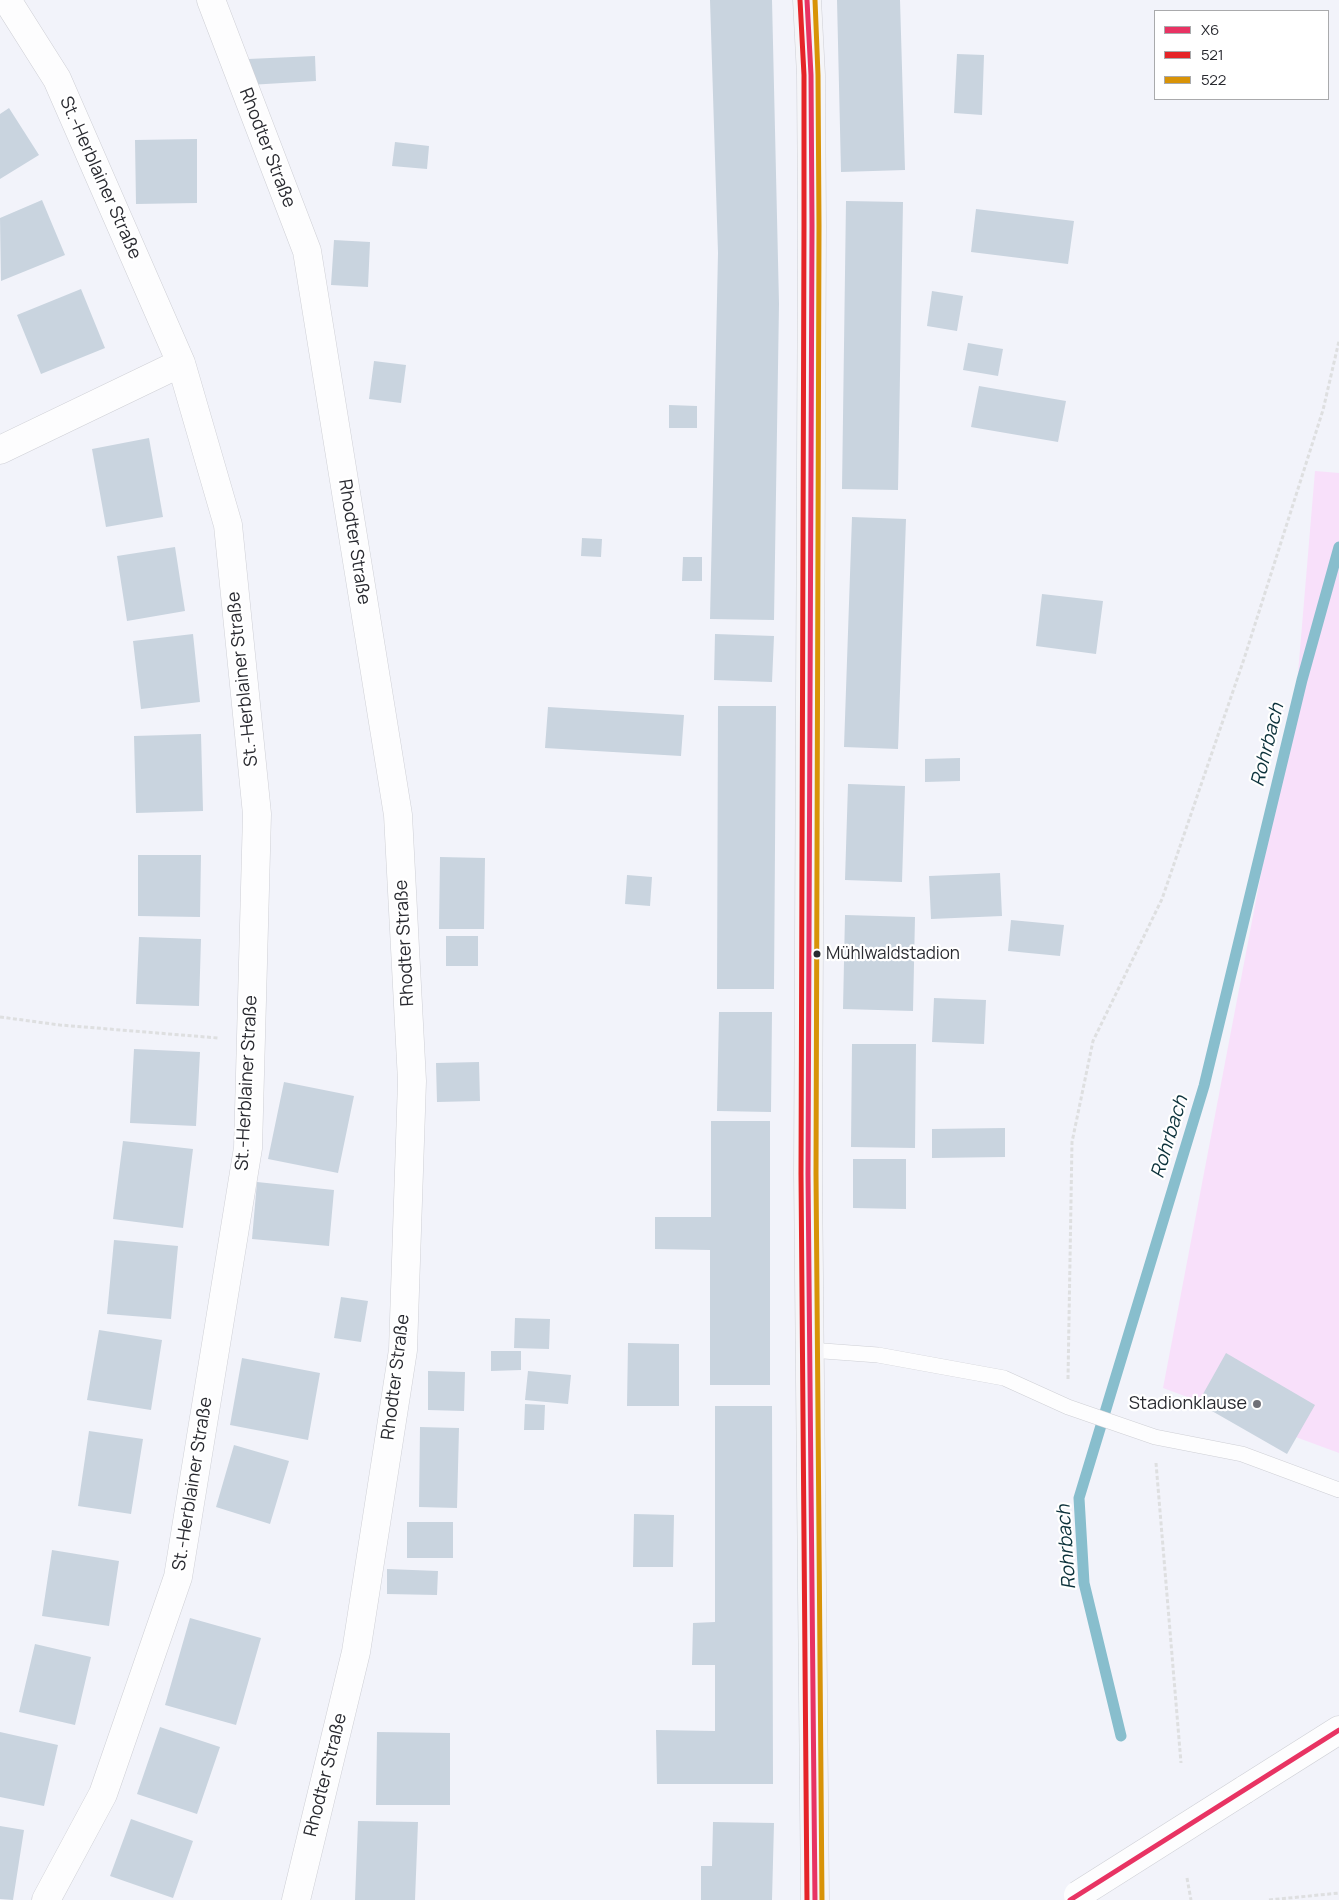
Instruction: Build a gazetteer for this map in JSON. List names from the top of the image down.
{
  "streets": {
    "street": ["Rhodter Straße", "St.-Herblainer Straße"]
  },
  "water": ["Rohrbach"],
  "places": ["Mühlwaldstadion", "Stadionklause"],
  "lines": ["transit line X6", "transit line 521", "transit line 522"],
  "legend": ["X6", "521", "522"]
}
